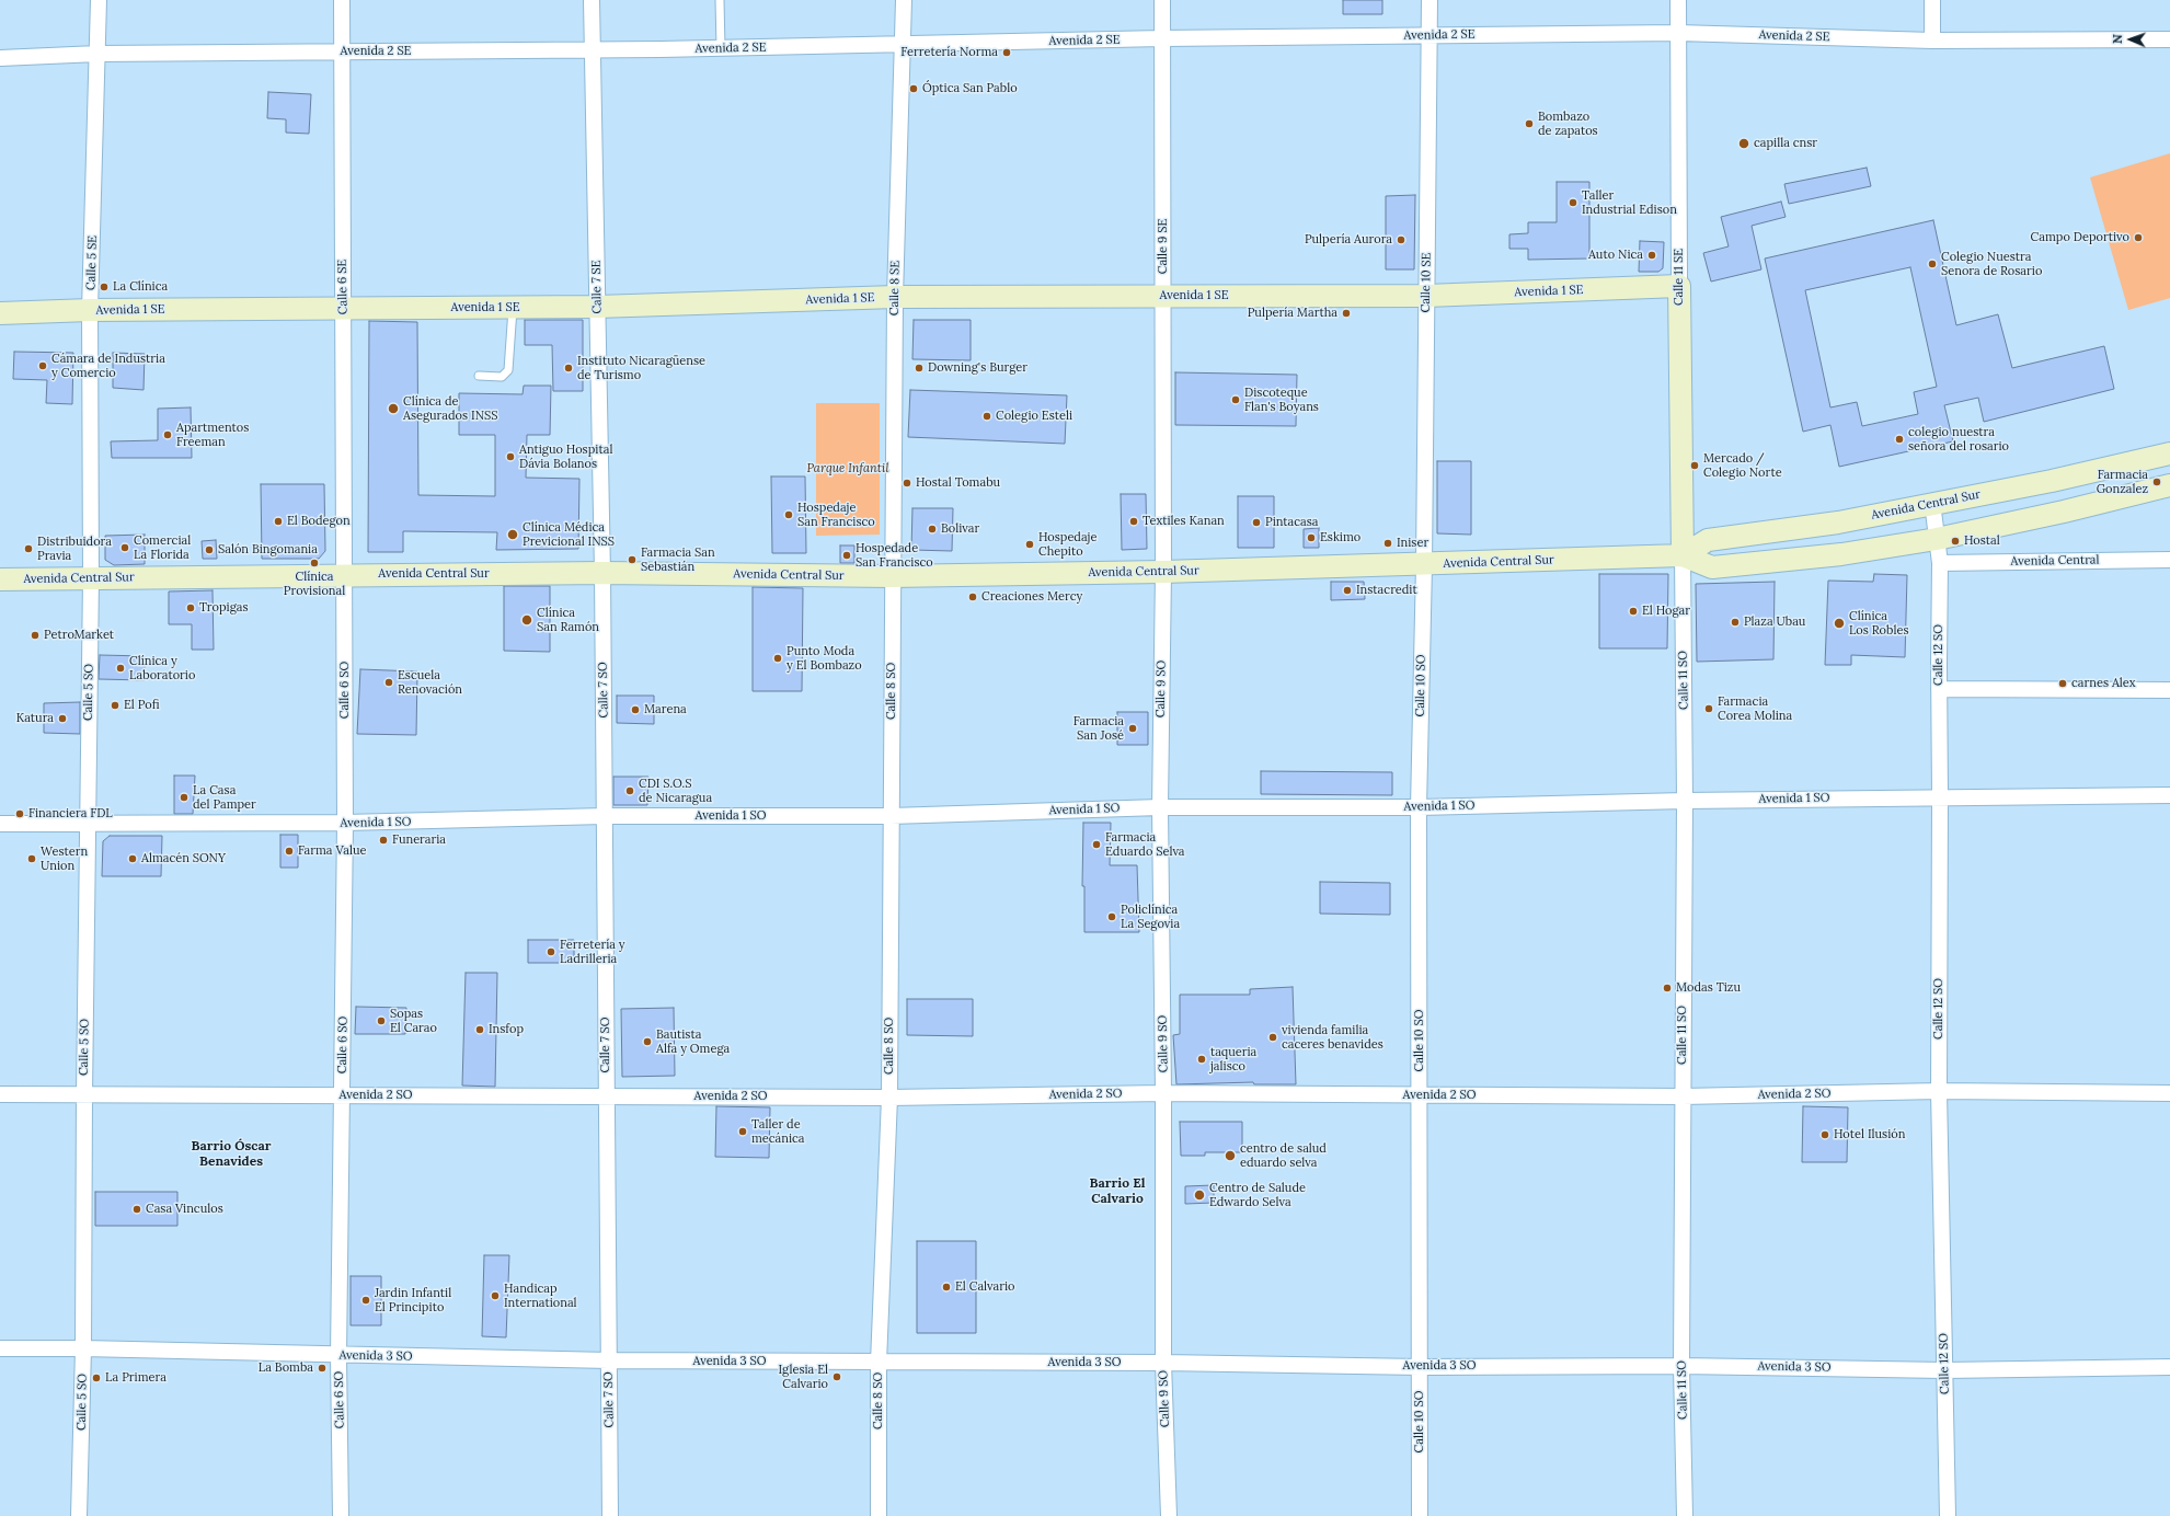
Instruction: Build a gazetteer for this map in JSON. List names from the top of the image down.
{
  "streets": {
    "street": [
      "Avenida 2 SE",
      "Calle 9 SE",
      "Calle 5 SE",
      "Calle 11 SE",
      "Calle 10 SE",
      "Calle 6 SE",
      "Calle 7 SE",
      "Calle 8 SE",
      "Avenida 1 SE",
      "Avenida Central Sur",
      "Avenida Central",
      "Calle 12 SO",
      "Calle 11 SO",
      "Calle 10 SO",
      "Calle 9 SO",
      "Calle 6 SO",
      "Calle 7 SO",
      "Calle 8 SO",
      "Calle 5 SO",
      "Avenida 1 SO",
      "Avenida 2 SO",
      "Avenida 3 SO"
    ]
  },
  "crossings": [
    ["Avenida 2 SE", "Calle 9 SE"],
    ["Avenida 2 SE", "Calle 5 SE"],
    ["Avenida 2 SE", "Calle 11 SE"],
    ["Avenida 2 SE", "Calle 10 SE"],
    ["Avenida 2 SE", "Calle 6 SE"],
    ["Avenida 2 SE", "Calle 7 SE"],
    ["Avenida 2 SE", "Calle 8 SE"],
    ["Calle 9 SE", "Avenida 1 SE"],
    ["Calle 9 SE", "Avenida Central Sur"],
    ["Calle 9 SE", "Calle 9 SO"],
    ["Calle 5 SE", "Avenida 1 SE"],
    ["Calle 5 SE", "Avenida Central Sur"],
    ["Calle 5 SE", "Calle 5 SO"],
    ["Calle 11 SE", "Avenida 1 SE"],
    ["Calle 11 SE", "Avenida Central Sur"],
    ["Calle 11 SE", "Calle 11 SO"],
    ["Calle 10 SE", "Avenida 1 SE"],
    ["Calle 10 SE", "Avenida Central Sur"],
    ["Calle 10 SE", "Calle 10 SO"],
    ["Calle 6 SE", "Avenida 1 SE"],
    ["Calle 6 SE", "Avenida Central Sur"],
    ["Calle 6 SE", "Calle 6 SO"],
    ["Calle 7 SE", "Avenida 1 SE"],
    ["Calle 7 SE", "Avenida Central Sur"],
    ["Calle 7 SE", "Calle 7 SO"],
    ["Calle 8 SE", "Avenida 1 SE"],
    ["Calle 8 SE", "Avenida Central Sur"],
    ["Calle 8 SE", "Calle 8 SO"],
    ["Avenida Central Sur", "Calle 12 SO"],
    ["Avenida Central Sur", "Calle 11 SO"],
    ["Avenida Central Sur", "Calle 10 SO"],
    ["Avenida Central Sur", "Calle 9 SO"],
    ["Avenida Central Sur", "Calle 6 SO"],
    ["Avenida Central Sur", "Calle 7 SO"],
    ["Avenida Central Sur", "Calle 8 SO"],
    ["Avenida Central Sur", "Calle 5 SO"],
    ["Avenida Central", "Calle 12 SO"],
    ["Calle 12 SO", "Avenida 1 SO"],
    ["Calle 12 SO", "Avenida 2 SO"],
    ["Calle 12 SO", "Avenida 3 SO"],
    ["Calle 11 SO", "Avenida 1 SO"],
    ["Calle 11 SO", "Avenida 2 SO"],
    ["Calle 11 SO", "Avenida 3 SO"],
    ["Calle 10 SO", "Avenida 1 SO"],
    ["Calle 10 SO", "Avenida 2 SO"],
    ["Calle 10 SO", "Avenida 3 SO"],
    ["Calle 9 SO", "Avenida 1 SO"],
    ["Calle 9 SO", "Avenida 2 SO"],
    ["Calle 9 SO", "Avenida 3 SO"],
    ["Calle 6 SO", "Avenida 1 SO"],
    ["Calle 6 SO", "Avenida 2 SO"],
    ["Calle 6 SO", "Avenida 3 SO"],
    ["Calle 7 SO", "Avenida 1 SO"],
    ["Calle 7 SO", "Avenida 2 SO"],
    ["Calle 7 SO", "Avenida 3 SO"],
    ["Calle 8 SO", "Avenida 1 SO"],
    ["Calle 8 SO", "Avenida 2 SO"],
    ["Calle 8 SO", "Avenida 3 SO"],
    ["Calle 5 SO", "Avenida 1 SO"],
    ["Calle 5 SO", "Avenida 2 SO"],
    ["Calle 5 SO", "Avenida 3 SO"]
  ],
  "districts": ["Barrio Óscar Benavides", "Barrio El Calvario"],
  "parks": ["Parque Infantil"],
  "places": [
    "Ferretería Norma",
    "Óptica San Pablo",
    "Bombazo de zapatos",
    "capilla cnsr",
    "Taller Industrial Edison",
    "Campo Deportivo",
    "Pulpería Aurora",
    "Auto Nica",
    "Colegio Nuestra Senora de Rosario",
    "La Clínica",
    "Pulpería Martha",
    "Cámara de Industria y Comercio",
    "Instituto Nicaragüense de Turismo",
    "Downing's Burger",
    "Discoteque Flan's Boyans",
    "Clínica de Asegurados INSS",
    "Colegio Esteli",
    "Apartmentos Freeman",
    "colegio nuestra señora del rosario",
    "Antiguo Hospital Dávia Bolanos",
    "Mercado / Colegio Norte",
    "Farmacia Gonzalez",
    "Hostal Tomabu",
    "Hospedaje San Francisco",
    "El Bodegon",
    "Textiles Kanan",
    "Pintacasa",
    "Bolivar",
    "Clínica Médica Previcional INSS",
    "Eskimo",
    "Hostal",
    "Iniser",
    "Hospedaje Chepito",
    "Comercial La Florida",
    "Distribuidora Pravia",
    "Salón Bingomania",
    "Hospedade San Francisco",
    "Farmacia San Sebastián",
    "Clínica Provisional",
    "Instacredit",
    "Creaciones Mercy",
    "Tropigas",
    "El Hogar",
    "Clínica San Ramón",
    "Plaza Ubau",
    "Clínica Los Robles",
    "PetroMarket",
    "Punto Moda y El Bombazo",
    "Clínica y Laboratorio",
    "Escuela Renovación",
    "carnes Alex",
    "El Pofi",
    "Farmacia Corea Molina",
    "Marena",
    "Katura",
    "Farmacia San José",
    "CDI S.O.S de Nicaragua",
    "La Casa del Pamper",
    "Financiera FDL",
    "Funeraria",
    "Farmacia Eduardo Selva",
    "Farma Value",
    "Western Union",
    "Almacén SONY",
    "Policlínica La Segovia",
    "Ferretería y Ladrilleria",
    "Modas Tizu",
    "Sopas El Carao",
    "Insfop",
    "vivienda familia caceres benavides",
    "Bautista Alfa y Omega",
    "taqueria jalisco",
    "Taller de mecánica",
    "Hotel Ilusión",
    "centro de salud eduardo selva",
    "Centro de Salude Edwardo Selva",
    "Casa Vinculos",
    "El Calvario",
    "Handicap International",
    "Jardin Infantil El Principito",
    "La Bomba",
    "Iglesia El Calvario",
    "La Primera"
  ],
  "north": "left"
}
